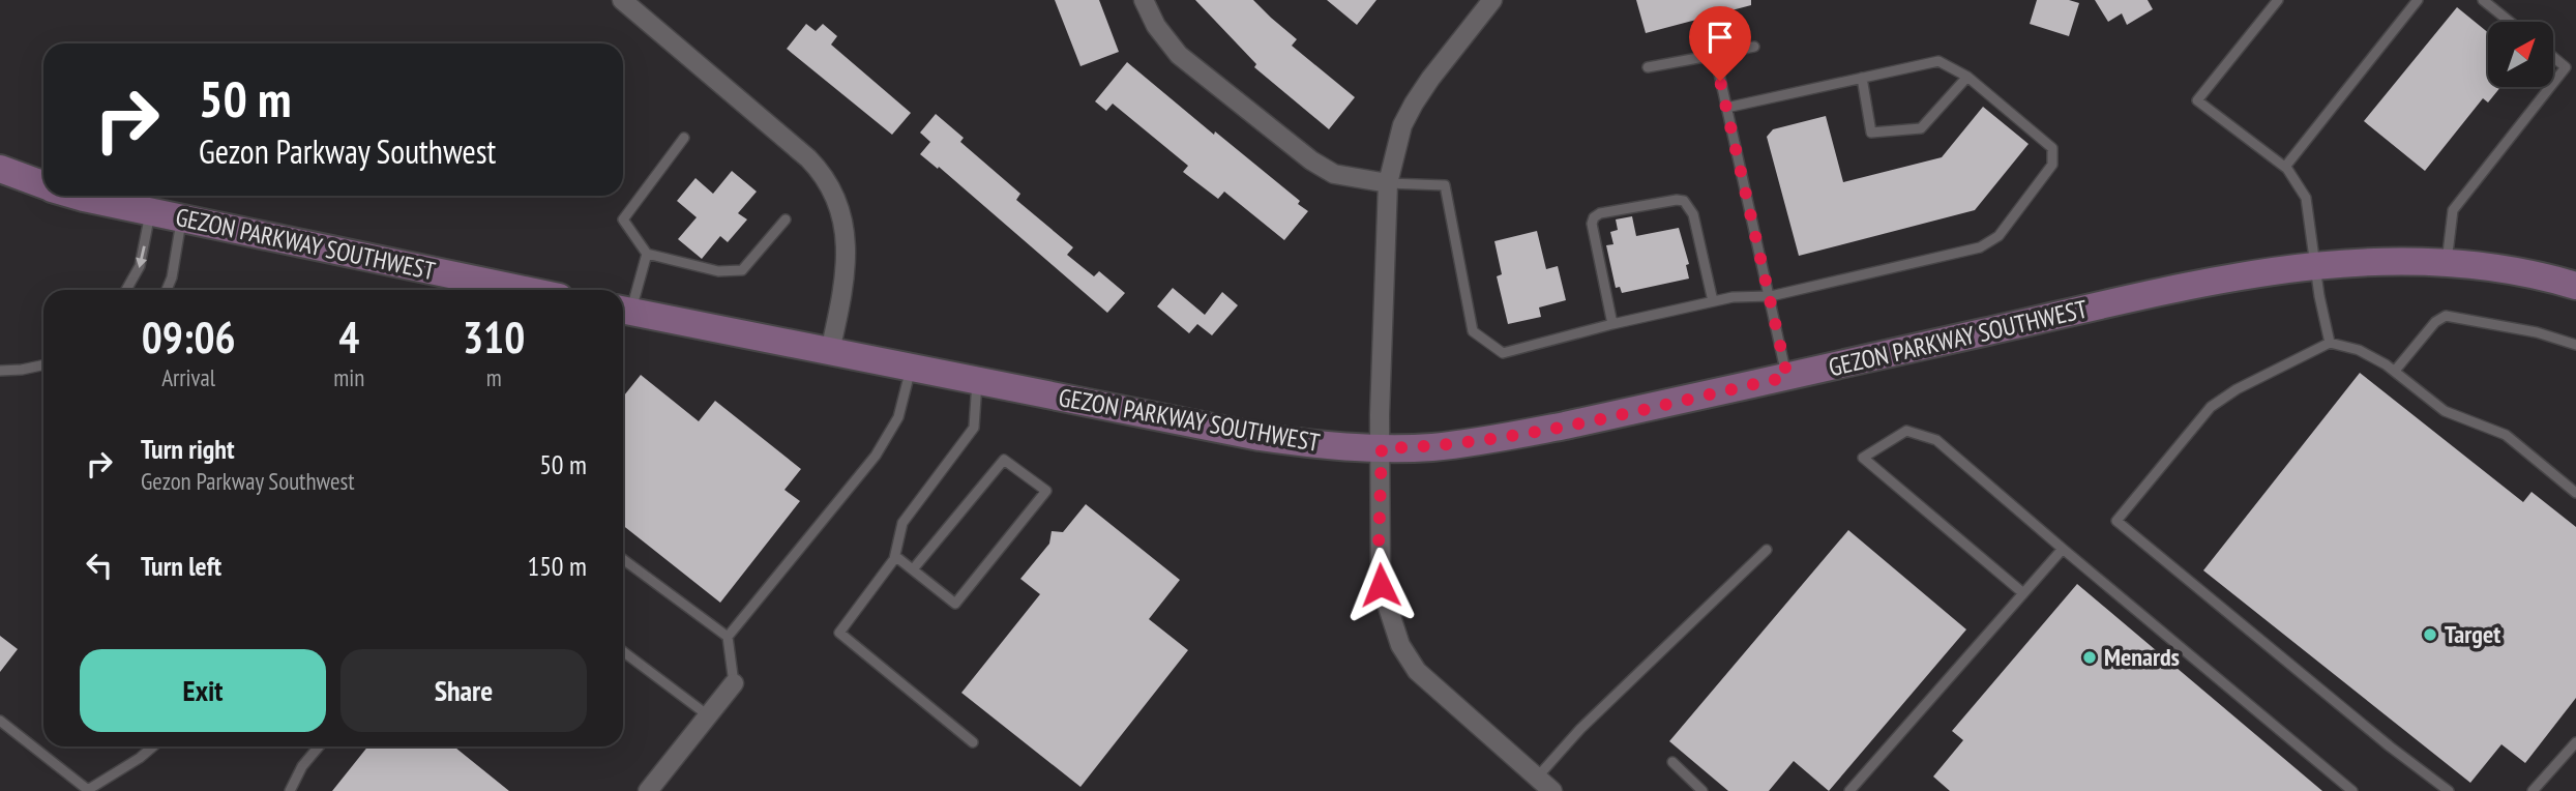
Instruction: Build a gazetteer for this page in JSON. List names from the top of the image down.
{
  "streets": {
    "main road": ["GEZON PARKWAY SOUTHWEST"]
  },
  "places": ["Target", "Menards"],
  "north": "top right",
  "page": {
    "turn": ["50 m", "Gezon Parkway Southwest"],
    "eta": [
      "09:06",
      "Arrival",
      "4",
      "min",
      "310",
      "m"
    ],
    "list": [
      {
        "name": "Turn right",
        "note": "Gezon Parkway Southwest",
        "value": "50 m"
      },
      {
        "name": "Turn left",
        "value": "150 m"
      }
    ],
    "buttons": ["Exit", "Share"]
  }
}
